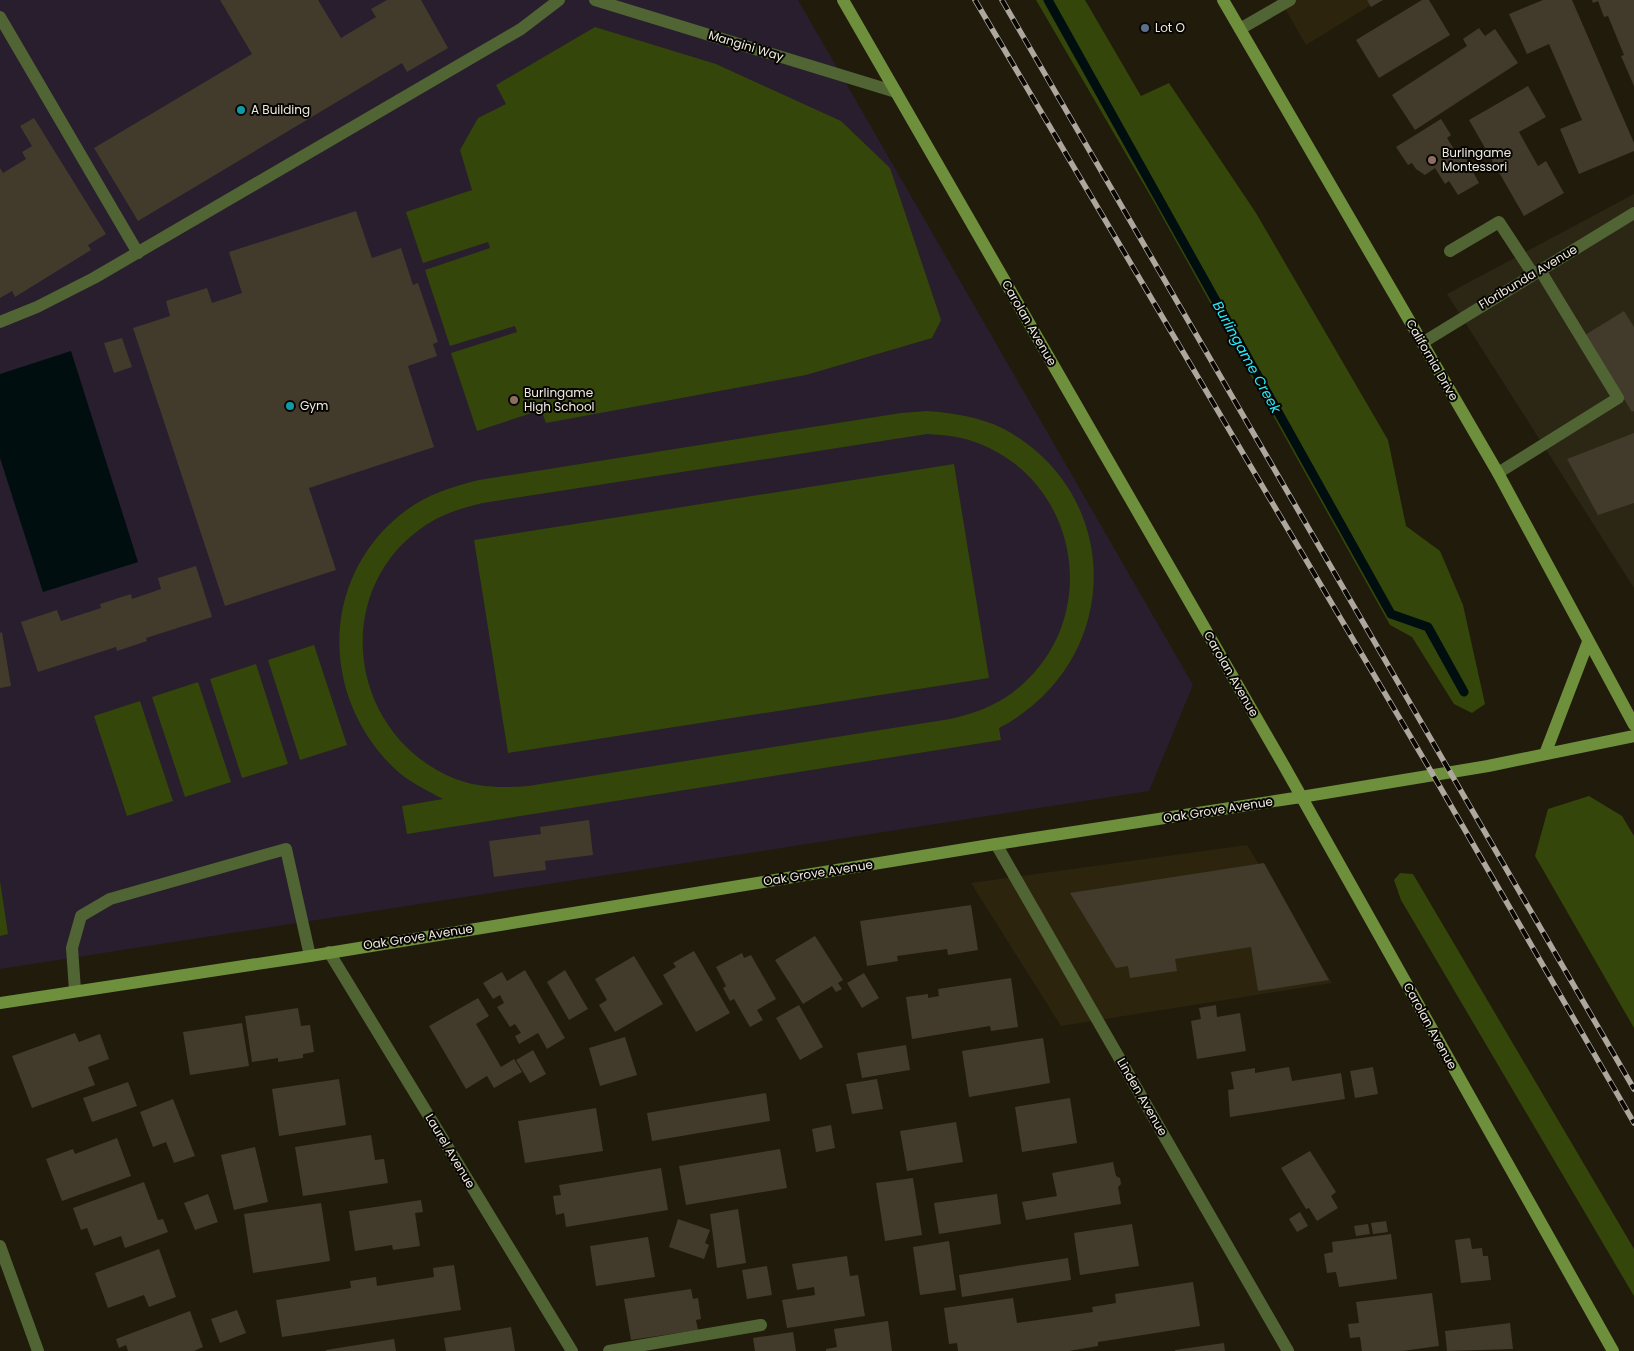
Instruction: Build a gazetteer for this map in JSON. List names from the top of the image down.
{
  "streets": {
    "street": [
      "Mangini Way",
      "Floribunda Avenue",
      "Carolan Avenue",
      "California Drive",
      "Oak Grove Avenue",
      "Linden Avenue",
      "Laurel Avenue"
    ]
  },
  "crossings": [
    ["Mangini Way", "Carolan Avenue"],
    ["Floribunda Avenue", "California Drive"],
    ["Carolan Avenue", "Oak Grove Avenue"],
    ["Oak Grove Avenue", "Linden Avenue"],
    ["Oak Grove Avenue", "Laurel Avenue"]
  ],
  "water": ["Burlingame Creek"],
  "places": [
    "Lot O",
    "A Building",
    "Burlingame Montessori",
    "Burlingame High School",
    "Gym"
  ]
}
